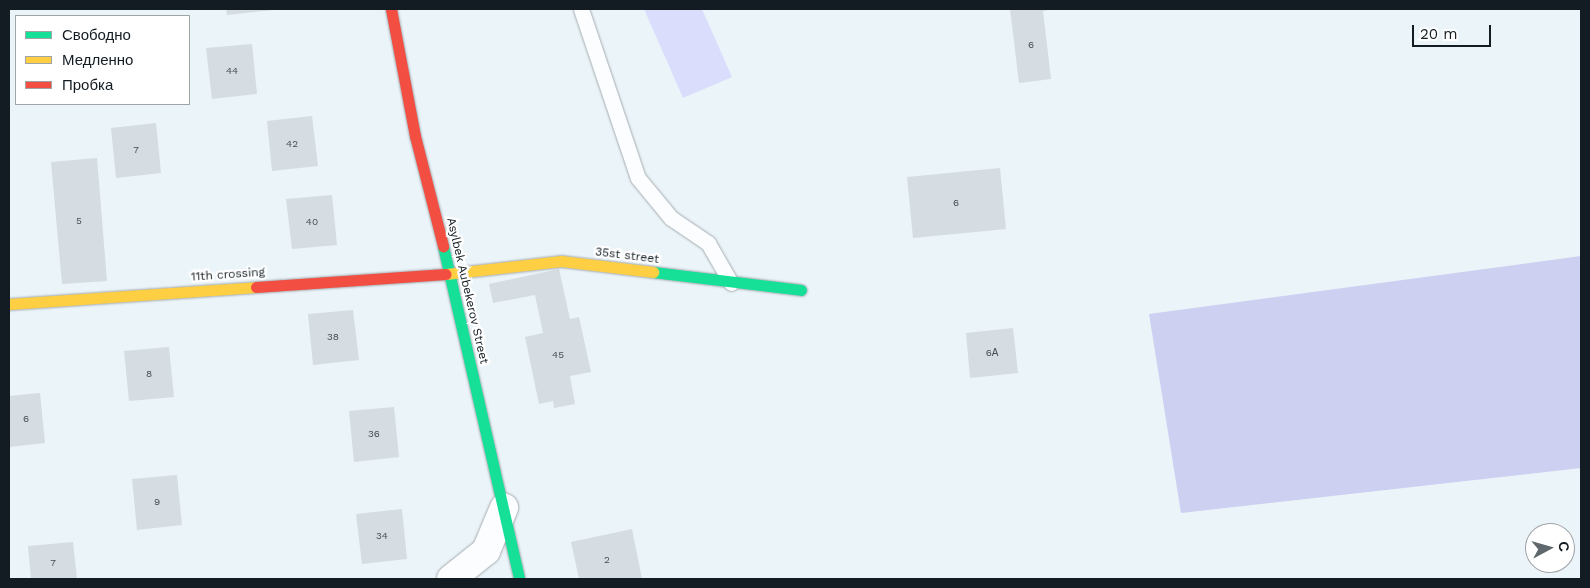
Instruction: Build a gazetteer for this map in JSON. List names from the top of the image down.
{
  "streets": {
    "street": ["35st street", "11th crossing", "Asylbek Aubekerov Street"]
  },
  "crossings": [
    ["35st street", "11th crossing"],
    ["35st street", "Asylbek Aubekerov Street"],
    ["11th crossing", "Asylbek Aubekerov Street"]
  ],
  "house_numbers": [
    "6",
    "44",
    "42",
    "7",
    "6",
    "5",
    "40",
    "38",
    "6А",
    "45",
    "8",
    "6",
    "36",
    "9",
    "34",
    "2",
    "7"
  ],
  "legend": ["Свободно", "Медленно", "Пробка"],
  "scale_bar": "20 m",
  "north": "right"
}
